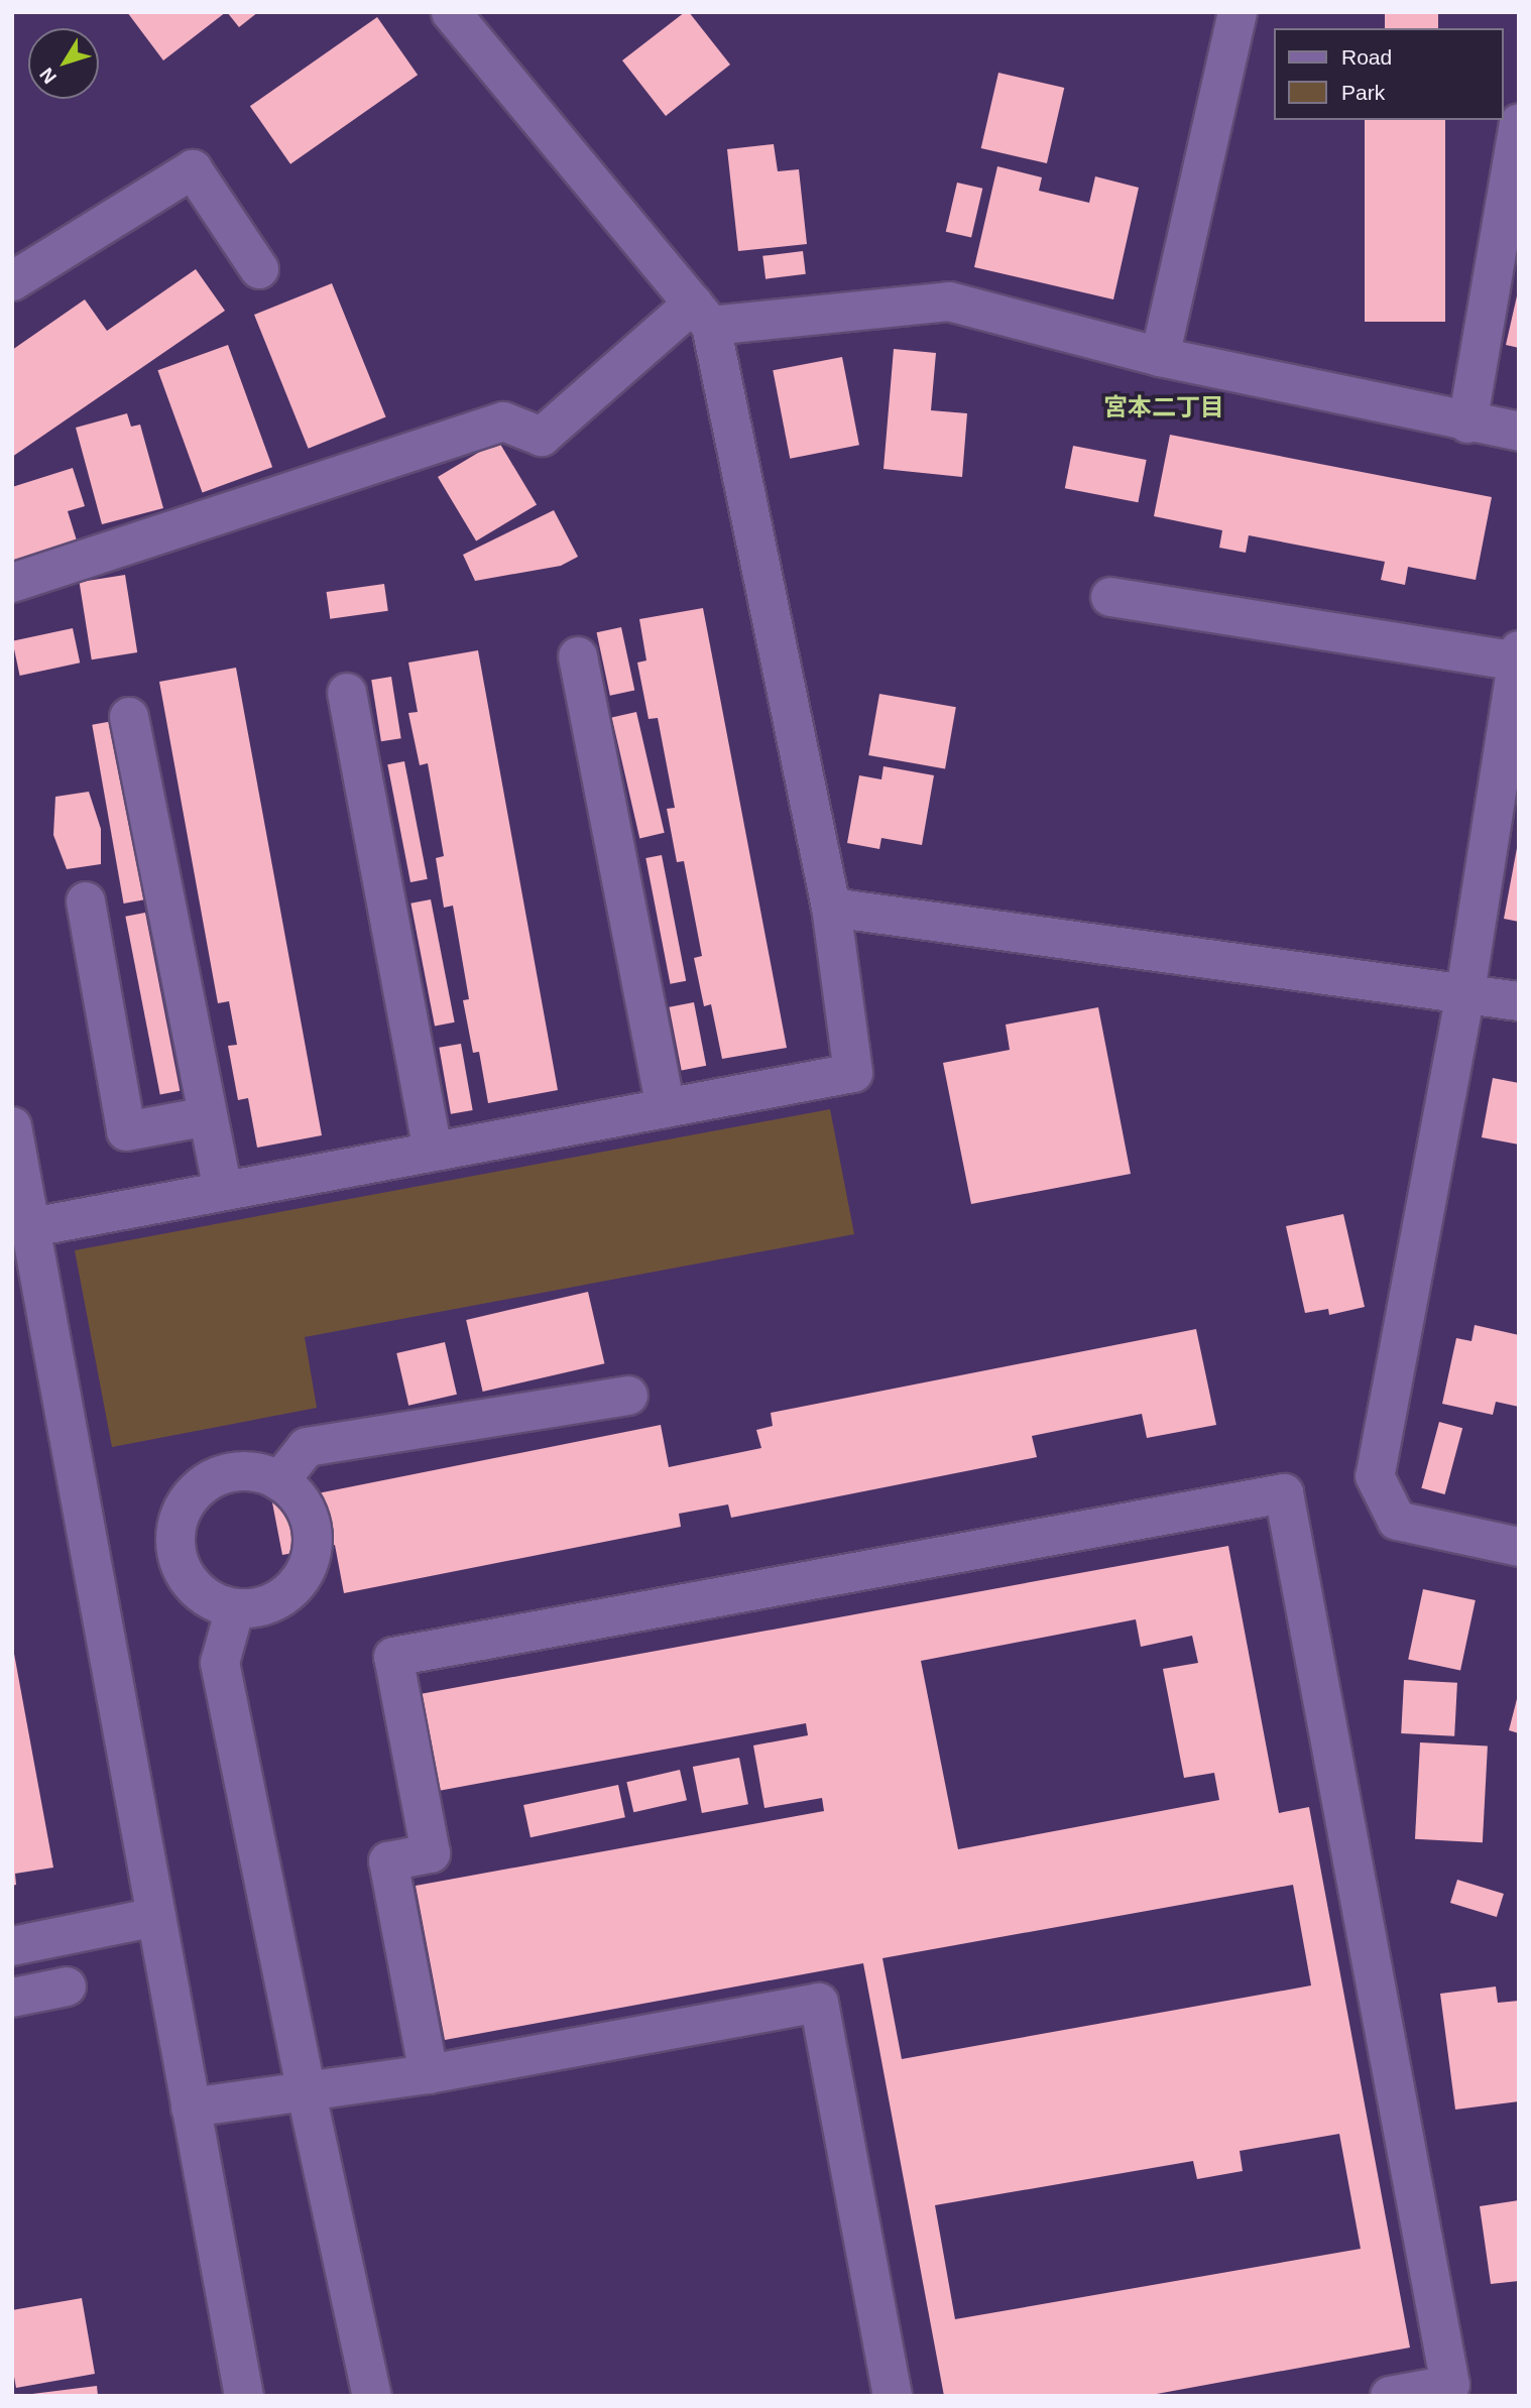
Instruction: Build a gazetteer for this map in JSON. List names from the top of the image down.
{
  "districts": ["宮本二丁目"],
  "legend": ["Road", "Park"],
  "north": "bottom left"
}
